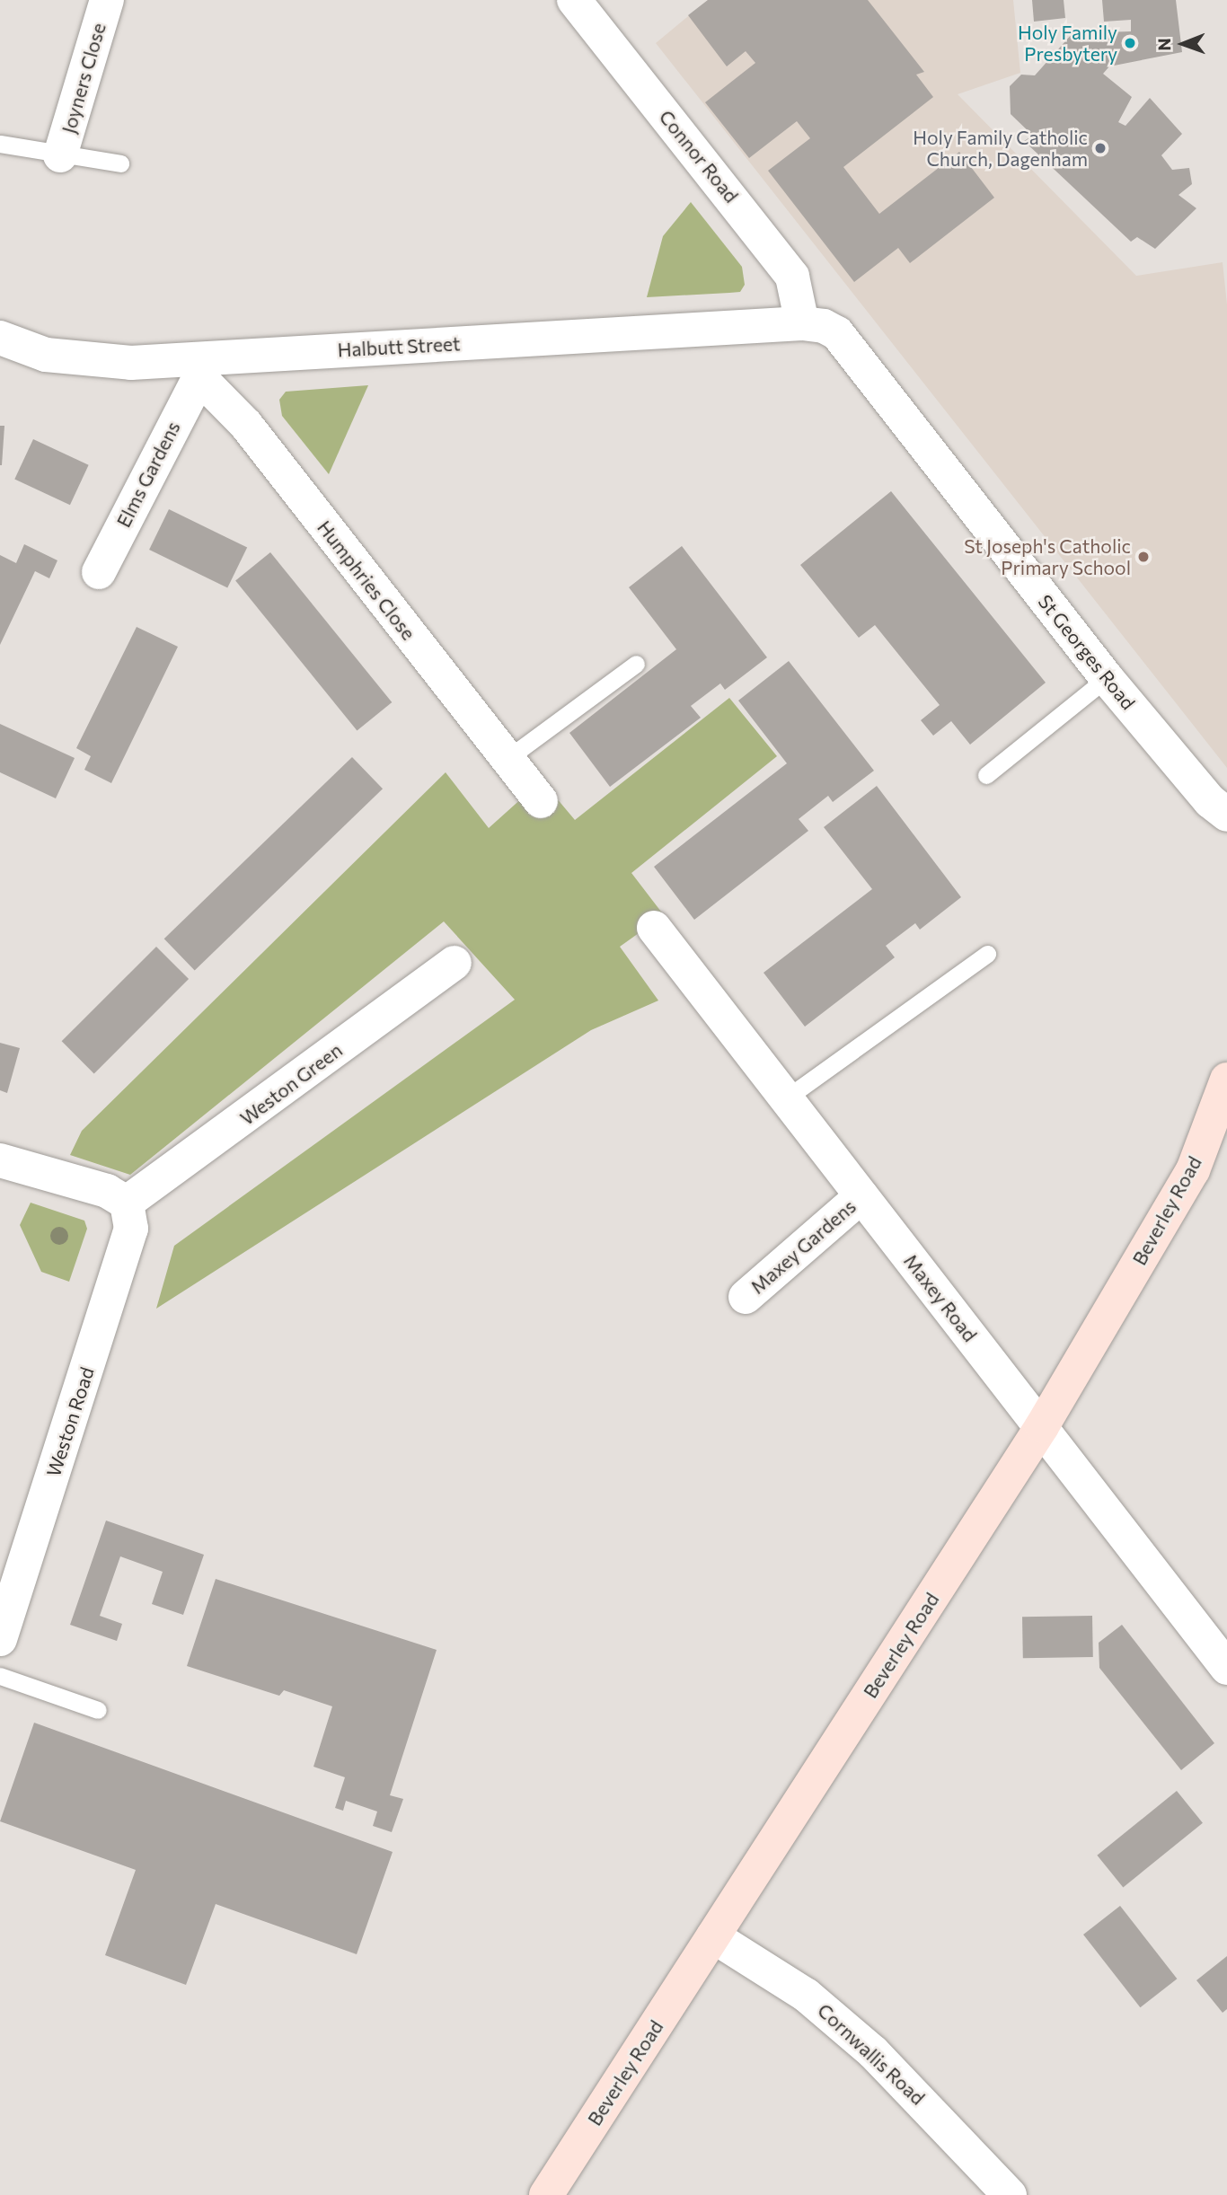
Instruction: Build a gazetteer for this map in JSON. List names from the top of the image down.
{
  "streets": {
    "street": [
      "Joyners Close",
      "Connor Road",
      "Halbutt Street",
      "Elms Gardens",
      "Humphries Close",
      "St Georges Road",
      "Weston Green",
      "Beverley Road",
      "Maxey Gardens",
      "Maxey Road",
      "Weston Road",
      "Cornwallis Road"
    ]
  },
  "crossings": [
    ["Connor Road", "Halbutt Street"],
    ["Connor Road", "St Georges Road"],
    ["Halbutt Street", "Elms Gardens"],
    ["Halbutt Street", "Humphries Close"],
    ["Halbutt Street", "St Georges Road"],
    ["Elms Gardens", "Humphries Close"],
    ["Weston Green", "Weston Road"],
    ["Beverley Road", "Maxey Road"],
    ["Beverley Road", "Cornwallis Road"],
    ["Maxey Gardens", "Maxey Road"]
  ],
  "places": ["Holy Family Presbytery", "Holy Family Catholic Church, Dagenham", "St Joseph's Catholic Primary School"],
  "north": "left"
}
